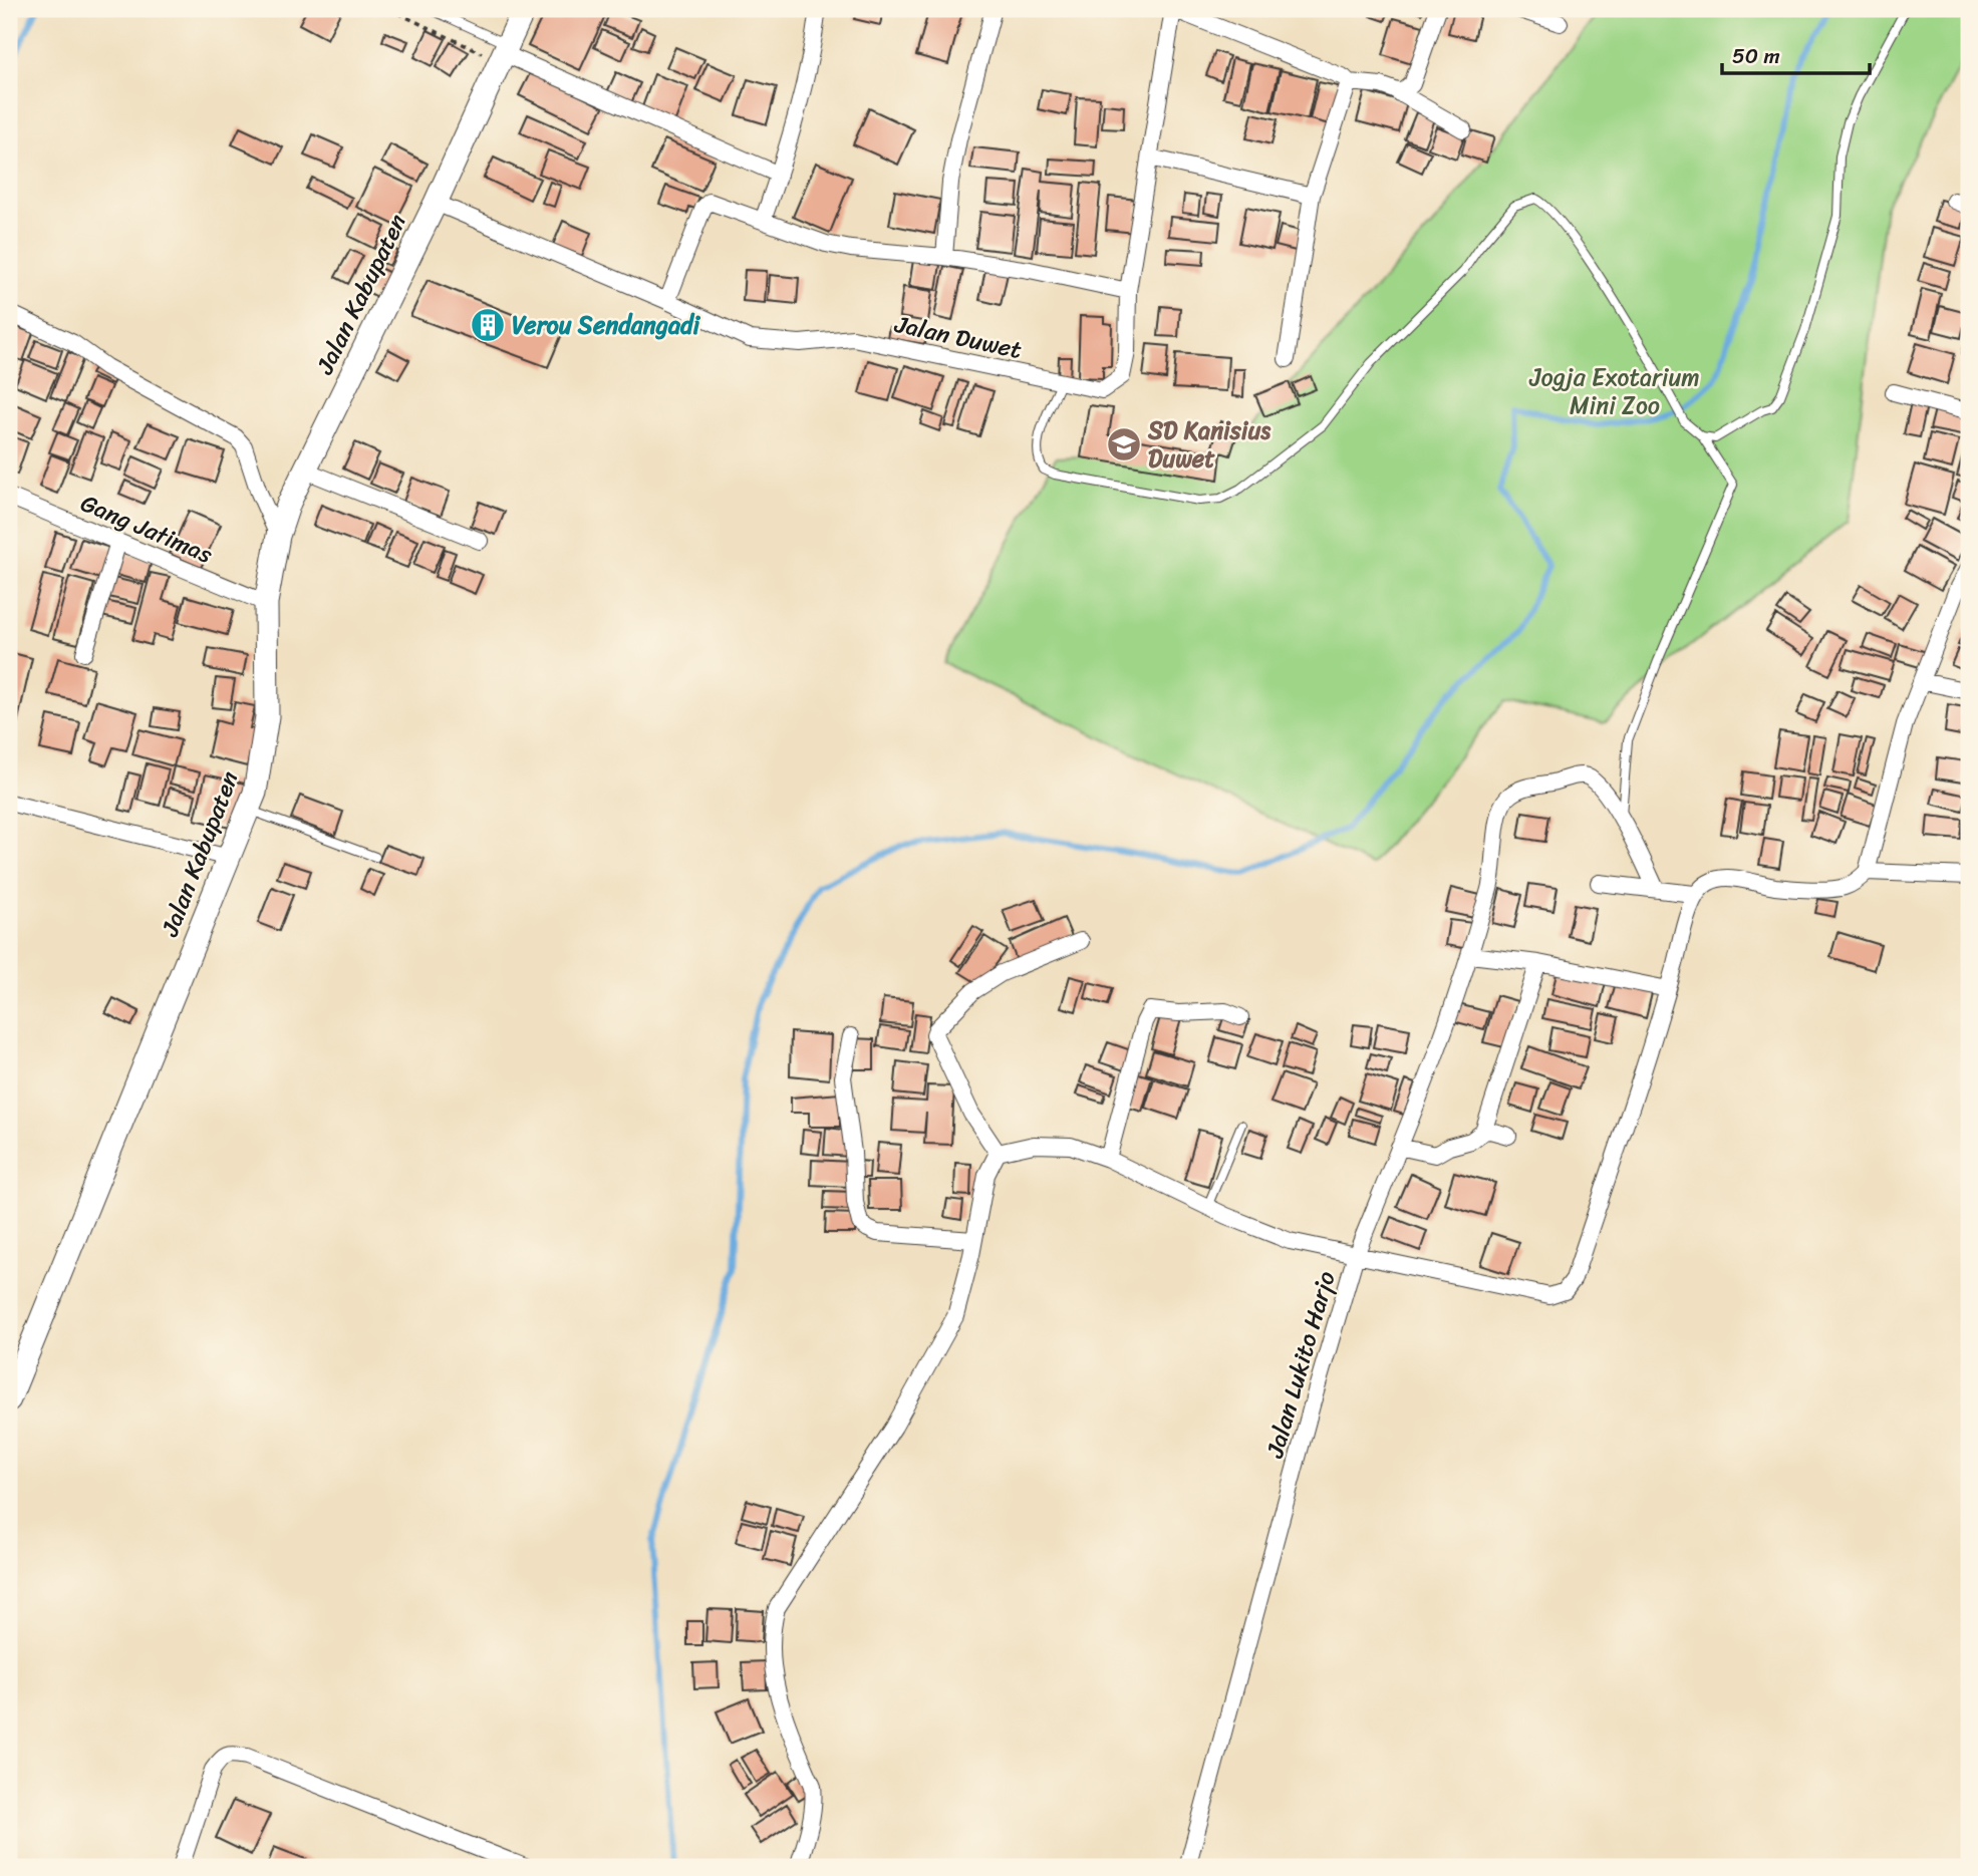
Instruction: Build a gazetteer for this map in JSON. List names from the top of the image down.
{
  "streets": {
    "main road": ["Jalan Kabupaten"],
    "street": ["Jalan Duwet", "Gang Jatimas", "Jalan Lukito Harjo"]
  },
  "crossings": [
    ["Jalan Kabupaten", "Jalan Duwet"],
    ["Jalan Kabupaten", "Gang Jatimas"]
  ],
  "parks": ["Jogja Exotarium Mini Zoo"],
  "places": {
    "building": ["Verou Sendangadi"],
    "school or university": ["SD Kanisius Duwet"]
  },
  "scale_bar": "50 m"
}
